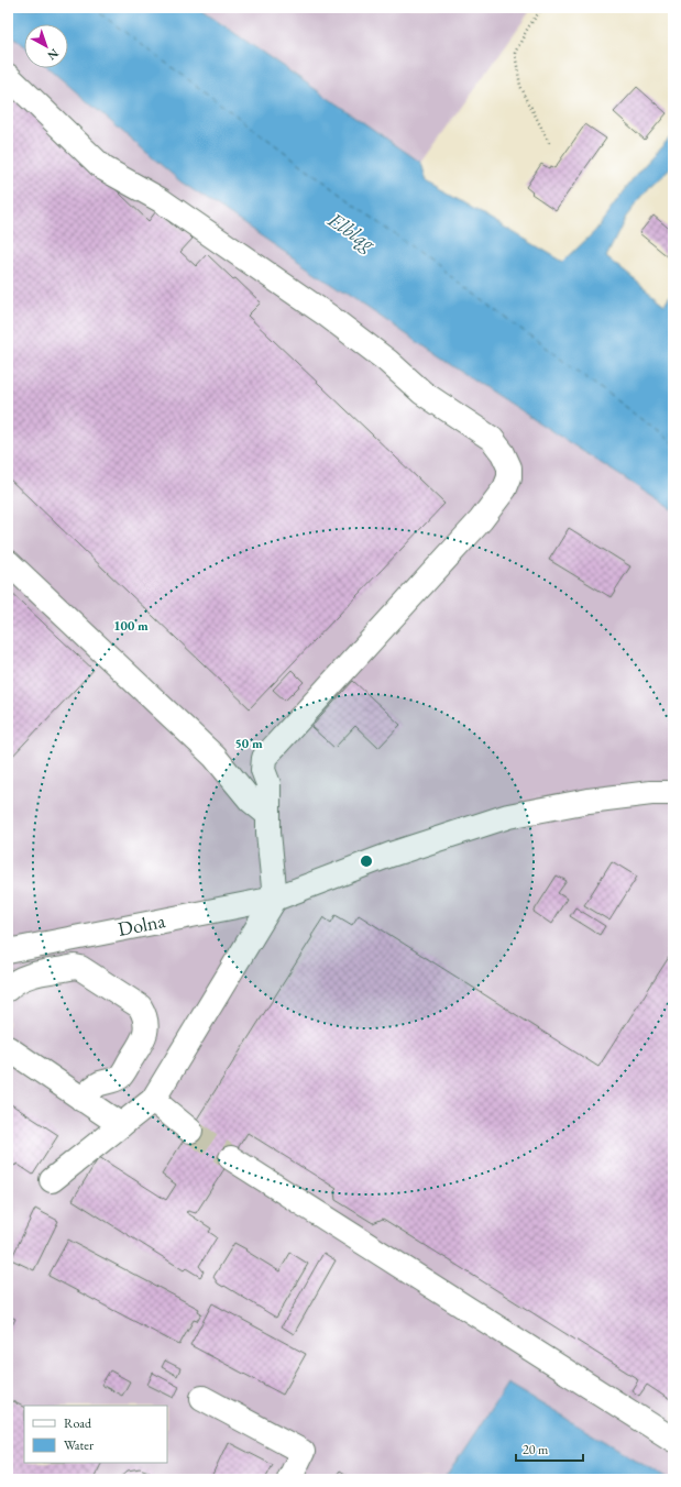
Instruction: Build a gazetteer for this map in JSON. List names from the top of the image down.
{
  "streets": {
    "street": ["Dolna"]
  },
  "water": ["Elbląg"],
  "legend": ["Road", "Water"],
  "scale_bar": "20 m",
  "north": "bottom right",
  "rings": ["100 m", "50 m"]
}
